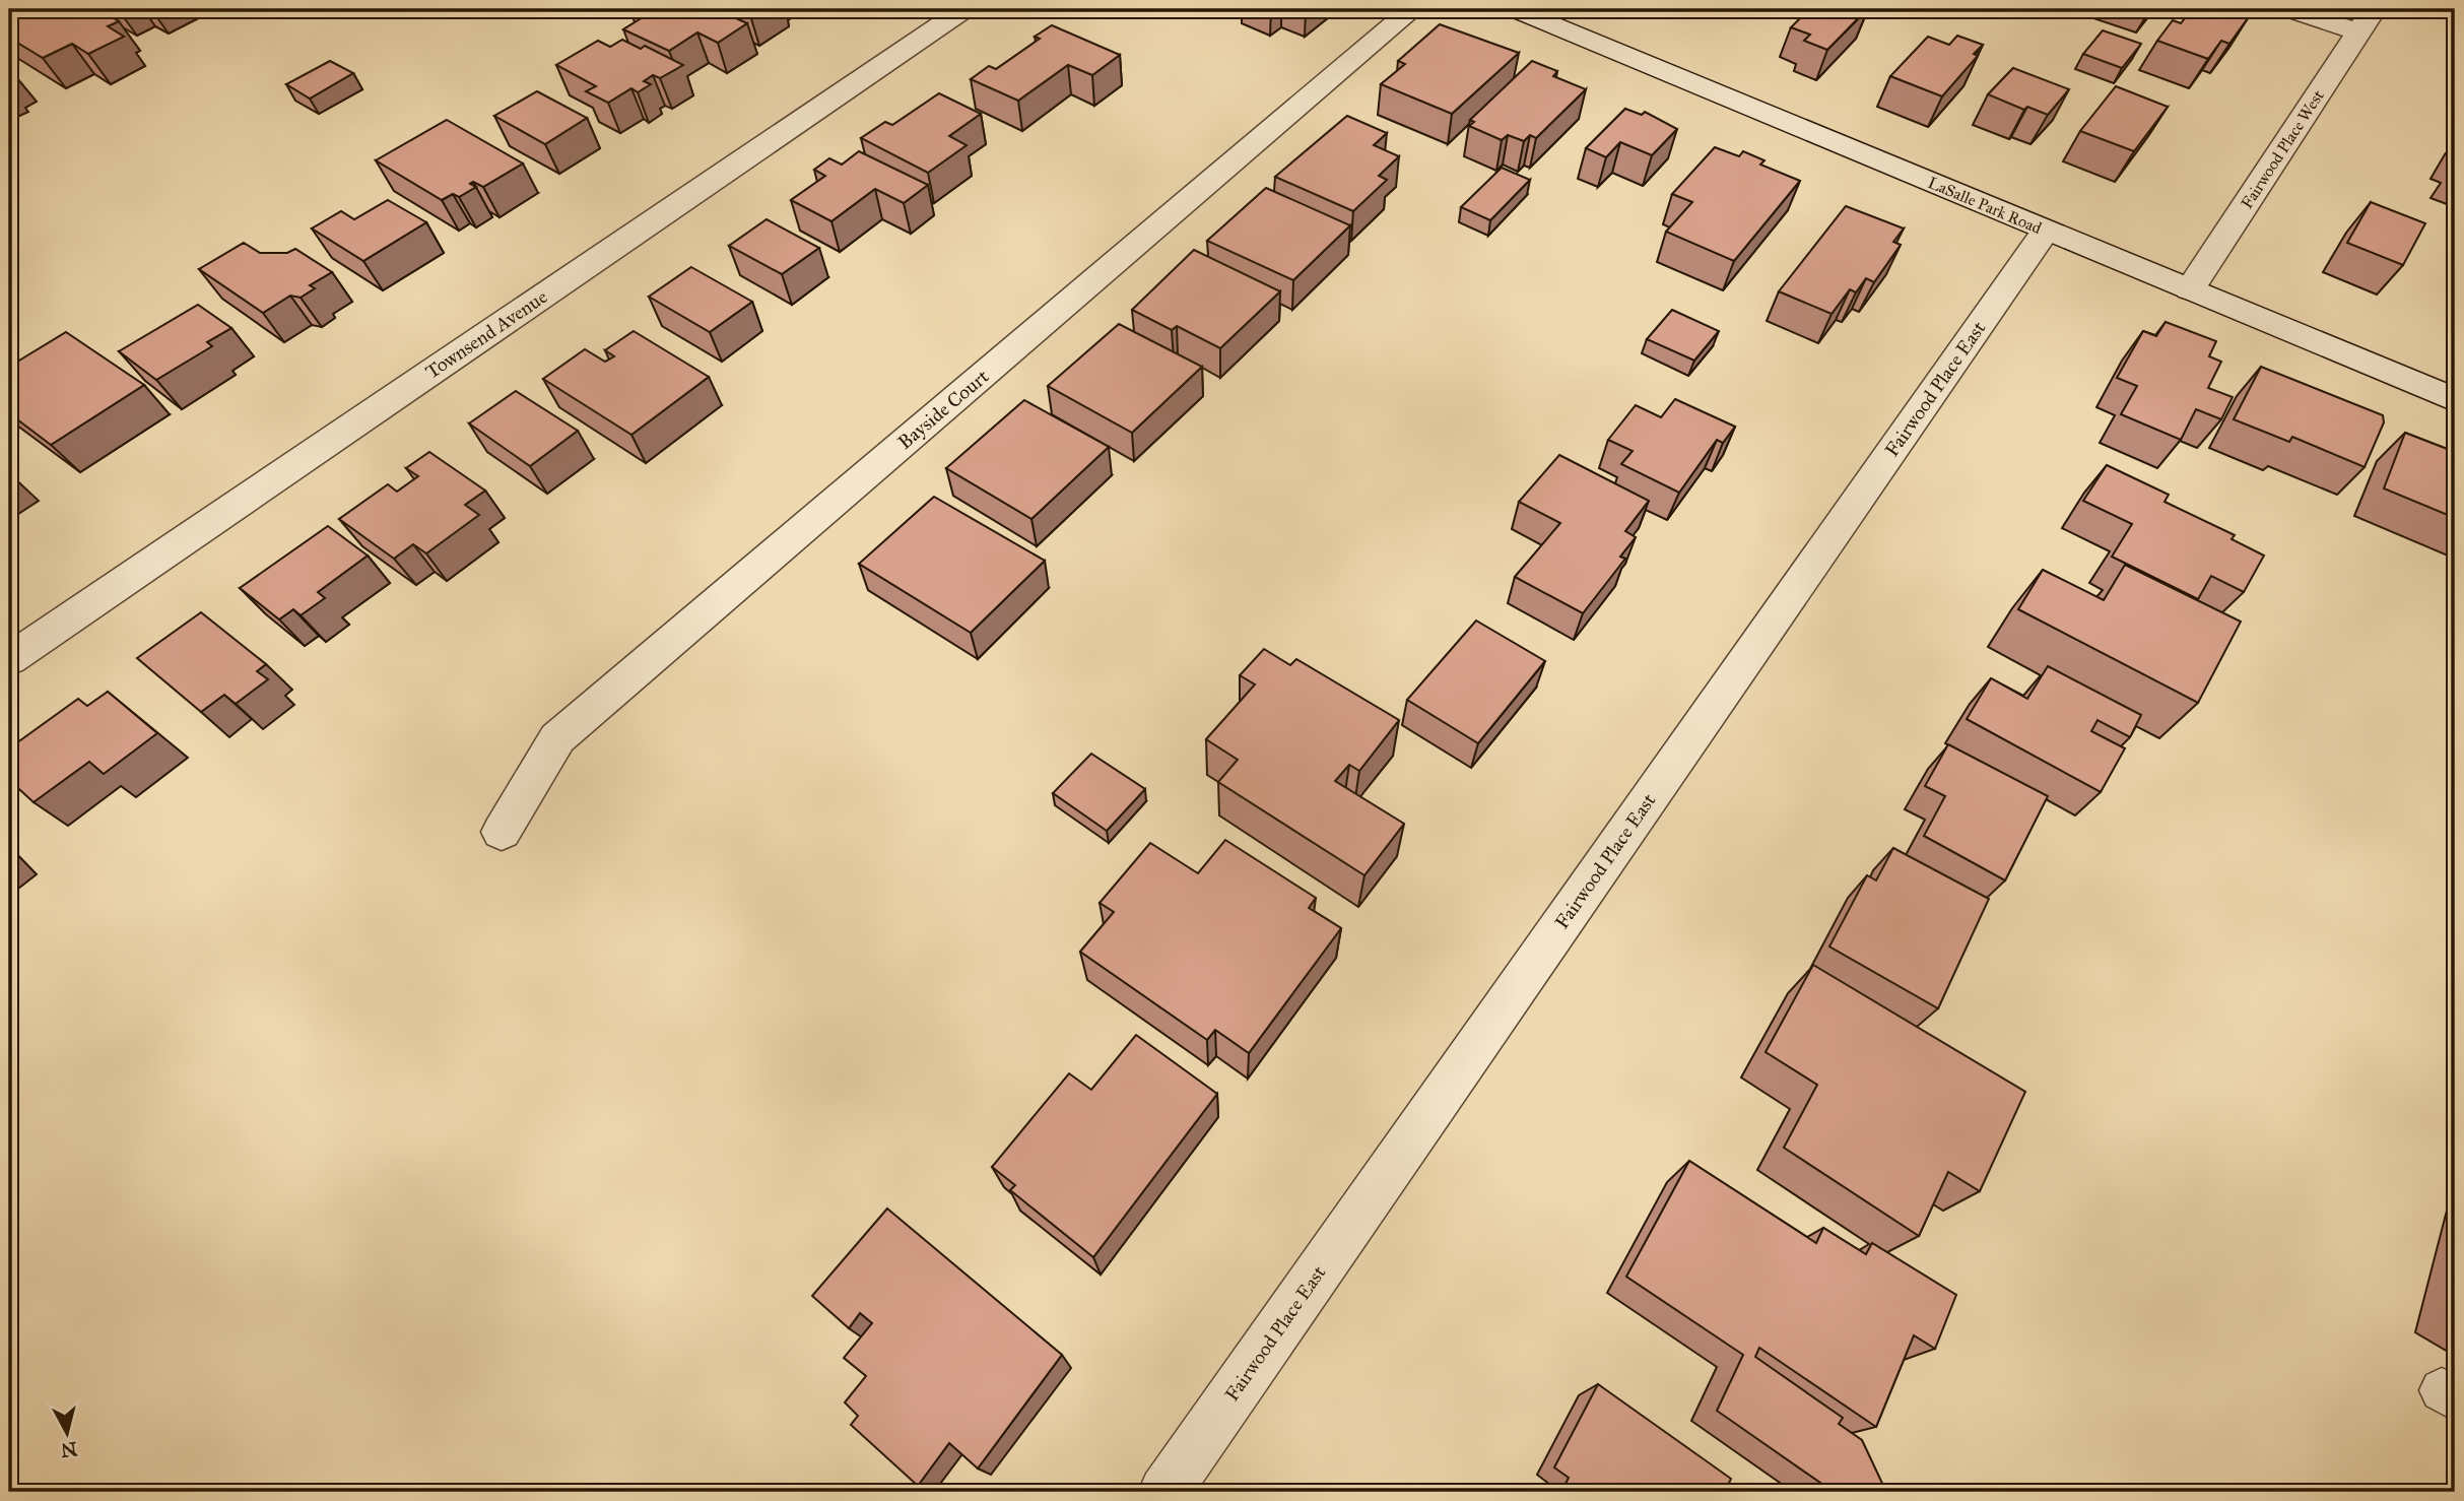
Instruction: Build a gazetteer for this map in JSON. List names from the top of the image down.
{
  "streets": {
    "street": [
      "Fairwood Place West",
      "LaSalle Park Road",
      "Townsend Avenue",
      "Fairwood Place East",
      "Bayside Court"
    ]
  },
  "crossings": [
    ["Fairwood Place West", "LaSalle Park Road"],
    ["LaSalle Park Road", "Fairwood Place East"]
  ],
  "north": "bottom"
}
